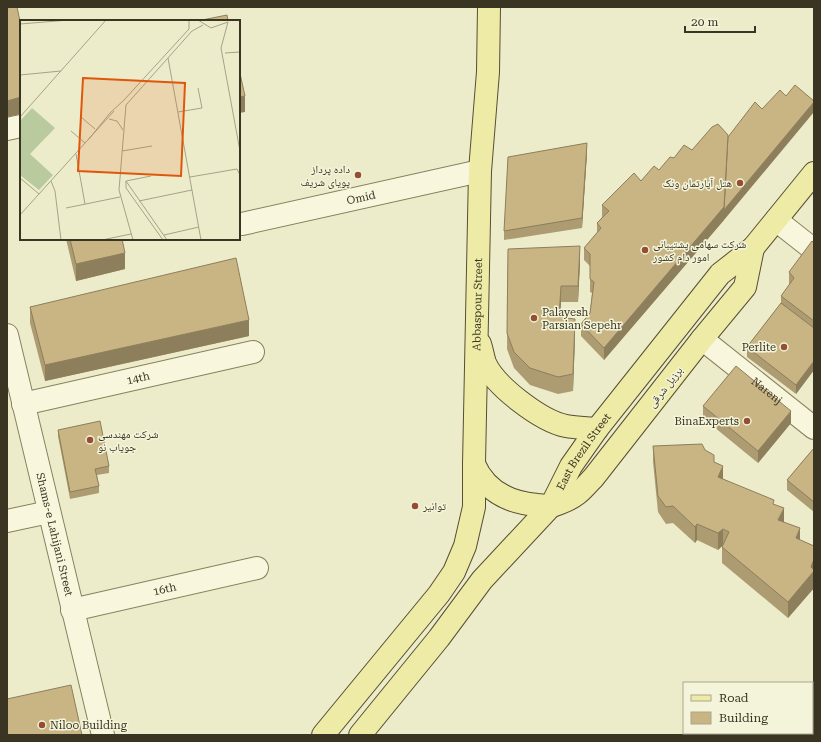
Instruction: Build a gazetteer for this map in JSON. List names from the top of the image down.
{
  "streets": {
    "main road": ["Abbaspour Street", "برزیل شرقی", "East Brezil Street"],
    "street": [
      "Omid",
      "14th",
      "Narenj",
      "Shams-e Lahijani Street",
      "16th"
    ]
  },
  "crossings": [
    ["Omid", "Abbaspour Street"],
    ["14th", "Shams-e Lahijani Street"],
    ["برزیل شرقی", "Narenj"],
    ["برزیل شرقی", "East Brezil Street"],
    ["Shams-e Lahijani Street", "16th"]
  ],
  "places": [
    "داده پرداز پویای شریف",
    "هتل آپارتمان ونک",
    "شركت سهامى پشتيبانى امور دام كشور",
    "Palayesh Parsian Sepehr",
    "Perlite",
    "BinaExperts",
    "شرکت مهندسی جویاب نو",
    "توانیر",
    "Niloo Building"
  ],
  "legend": ["Road", "Building"],
  "scale_bar": "20 m"
}
